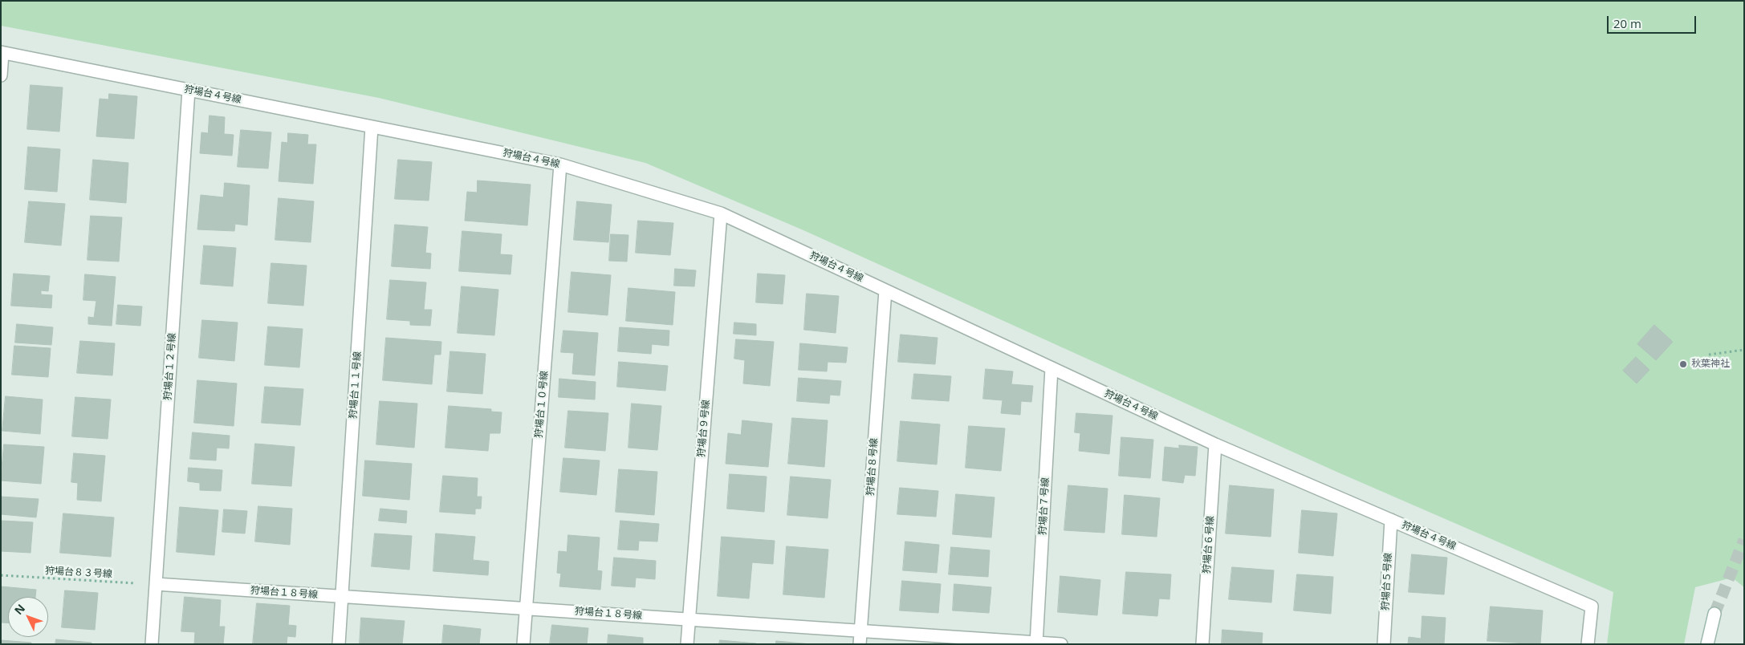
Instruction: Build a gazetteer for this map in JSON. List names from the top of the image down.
{
  "streets": {
    "street": [
      "狩場台４号線",
      "狩場台１２号線",
      "狩場台１１号線",
      "狩場台１０号線",
      "狩場台９号線",
      "狩場台８号線",
      "狩場台７号線",
      "狩場台６号線",
      "狩場台５号線",
      "狩場台１８号線"
    ],
    "path": ["狩場台８３号線"]
  },
  "crossings": [
    ["狩場台４号線", "狩場台１２号線"],
    ["狩場台４号線", "狩場台１１号線"],
    ["狩場台４号線", "狩場台１０号線"],
    ["狩場台４号線", "狩場台９号線"],
    ["狩場台４号線", "狩場台８号線"],
    ["狩場台４号線", "狩場台７号線"],
    ["狩場台４号線", "狩場台６号線"],
    ["狩場台４号線", "狩場台５号線"],
    ["狩場台１２号線", "狩場台８３号線"],
    ["狩場台１２号線", "狩場台１８号線"],
    ["狩場台１１号線", "狩場台１８号線"],
    ["狩場台１０号線", "狩場台１８号線"],
    ["狩場台９号線", "狩場台１８号線"],
    ["狩場台８号線", "狩場台１８号線"],
    ["狩場台７号線", "狩場台１８号線"],
    ["狩場台８３号線", "狩場台１８号線"]
  ],
  "places": ["秋葉神社"],
  "scale_bar": "20 m",
  "north": "top left"
}
